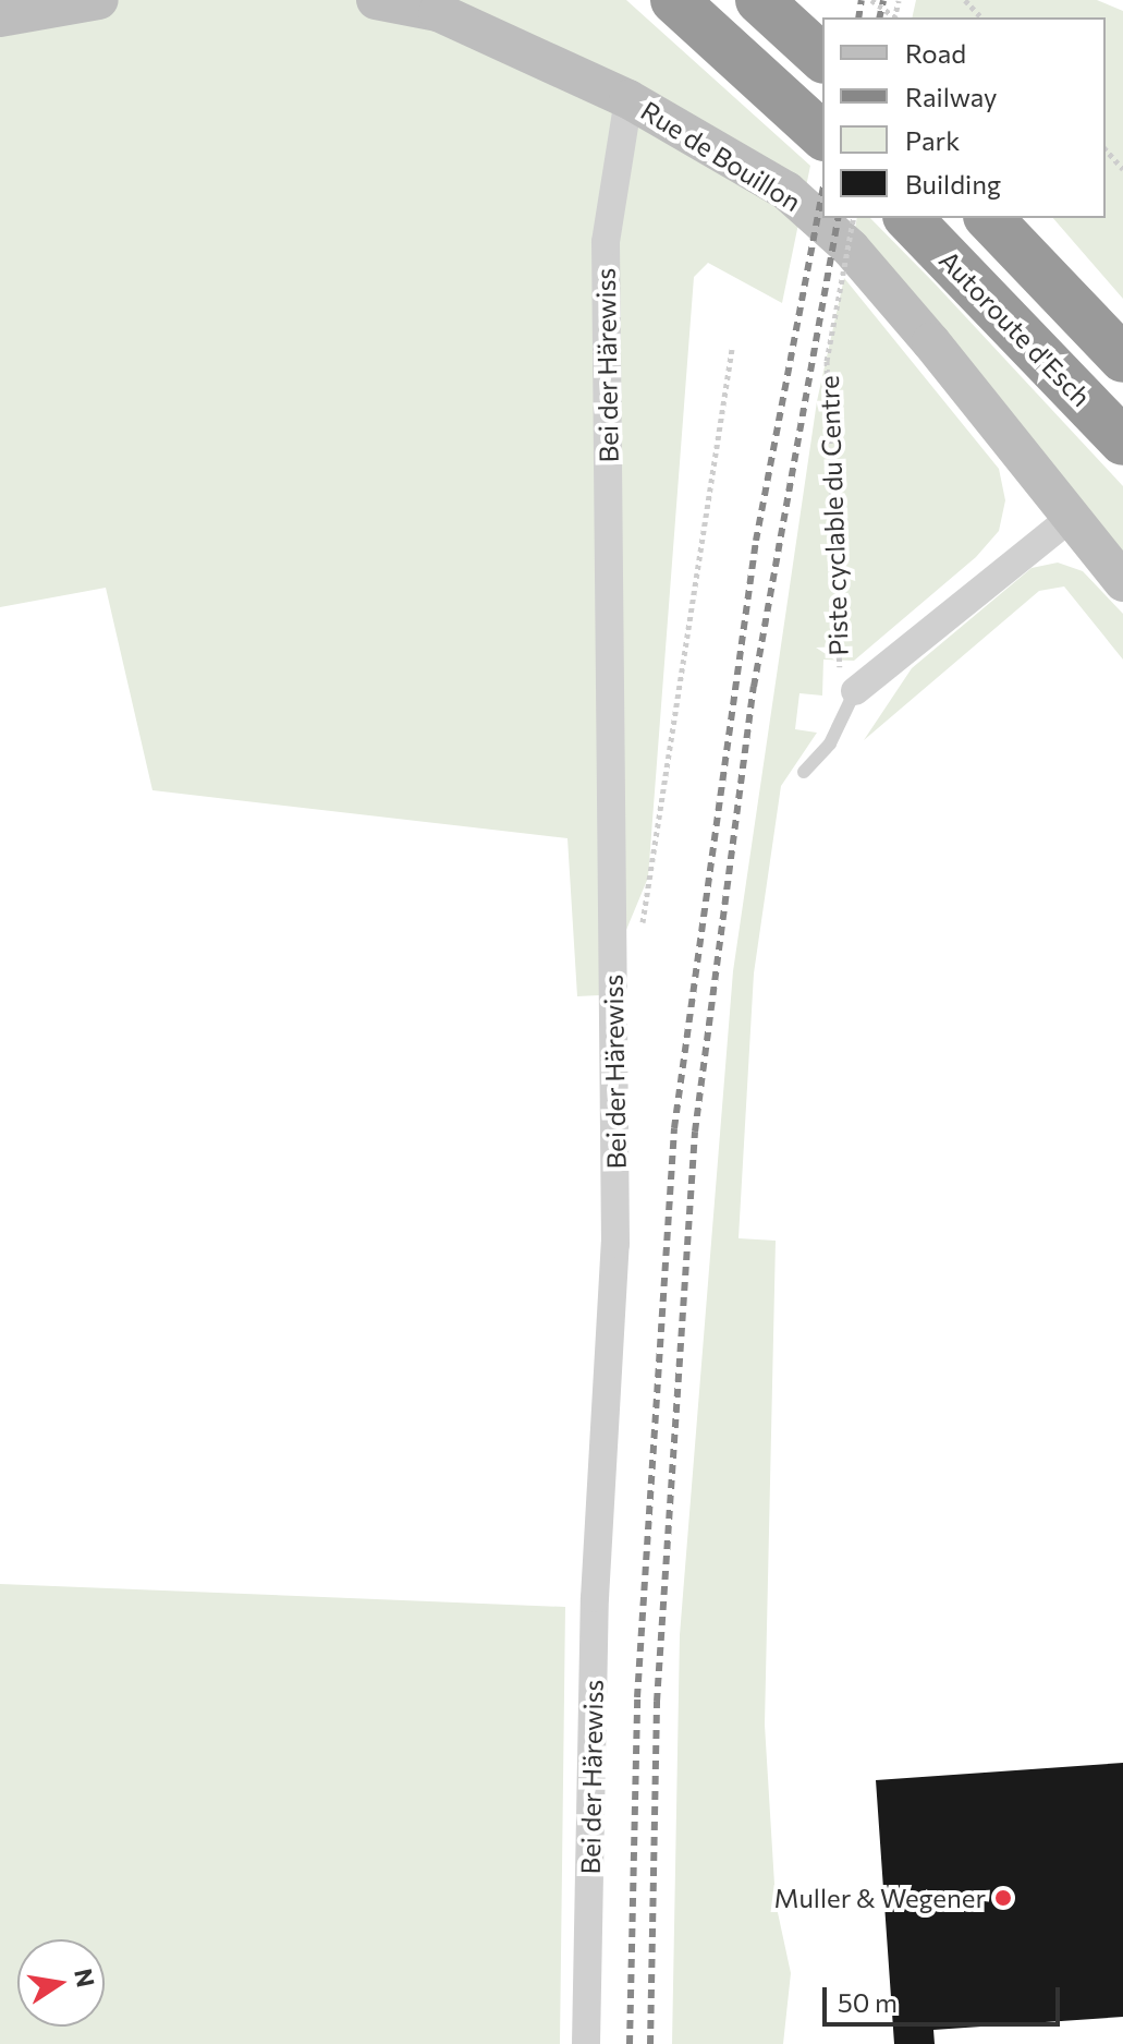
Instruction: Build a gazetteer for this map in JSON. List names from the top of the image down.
{
  "streets": {
    "highway": ["Autoroute d'Esch"],
    "street": ["Rue de Bouillon", "Bei der Härewiss", "Piste cyclable du Centre"]
  },
  "crossings": [
    ["Rue de Bouillon", "Bei der Härewiss"],
    ["Rue de Bouillon", "Piste cyclable du Centre"]
  ],
  "places": ["Muller & Wegener"],
  "legend": [
    "Road",
    "Railway",
    "Park",
    "Building"
  ],
  "scale_bar": "50 m",
  "north": "right"
}
